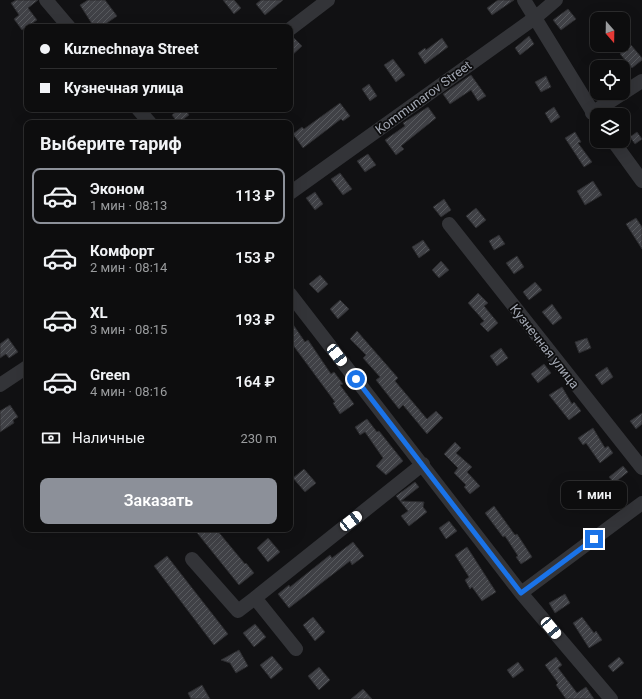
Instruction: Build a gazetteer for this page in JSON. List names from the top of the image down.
{
  "streets": {
    "street": ["Kommunarov Street", "Кузнечная улица"]
  },
  "north": "bottom",
  "page": {
    "banner": ["Kuznechnaya Street", "Кузнечная улица"],
    "heading": "Выберите тариф",
    "list": [
      {
        "name": "Эконом",
        "note": "1 мин · 08:13",
        "value": "113 ₽"
      },
      {
        "name": "Комфорт",
        "note": "2 мин · 08:14",
        "value": "153 ₽"
      },
      {
        "name": "XL",
        "note": "3 мин · 08:15",
        "value": "193 ₽"
      },
      {
        "name": "Green",
        "note": "4 мин · 08:16",
        "value": "164 ₽"
      }
    ],
    "pay": ["Наличные", "230 m"],
    "buttons": "Заказать",
    "bubble": "1 мин"
  }
}
